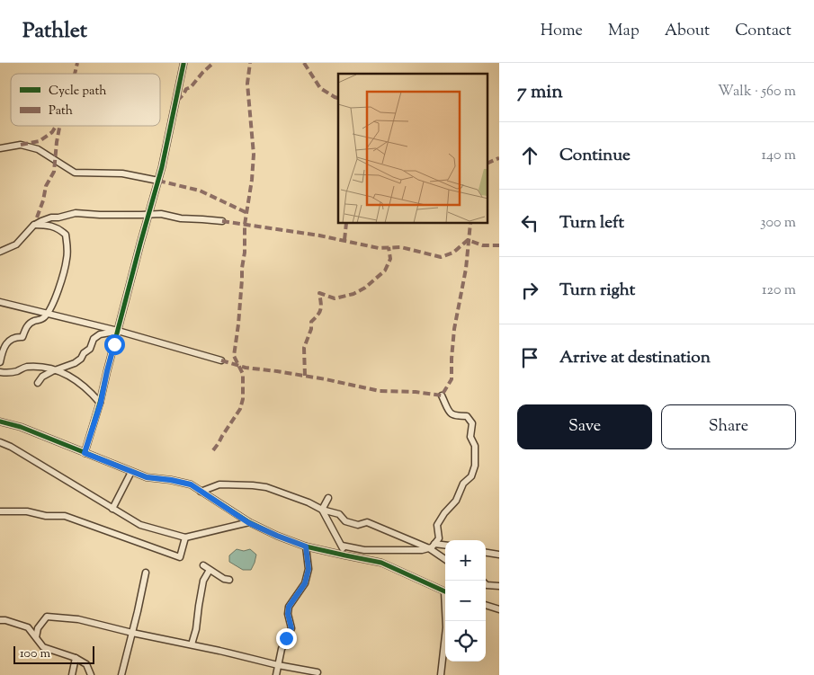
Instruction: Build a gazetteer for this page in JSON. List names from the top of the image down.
{
  "legend": ["Cycle path", "Path"],
  "scale_bar": "100 m",
  "page": {
    "header": "Pathlet",
    "nav": [
      "Home",
      "Map",
      "About",
      "Contact"
    ],
    "heading": ["7 min", "Walk · 560 m"],
    "list": [
      ["Continue", "140 m"],
      ["Turn left", "300 m"],
      ["Turn right", "120 m"],
      "Arrive at destination"
    ],
    "buttons": ["Save", "Share"],
    "map_buttons": ["+", "−"],
    "scale": "100 m"
  }
}
